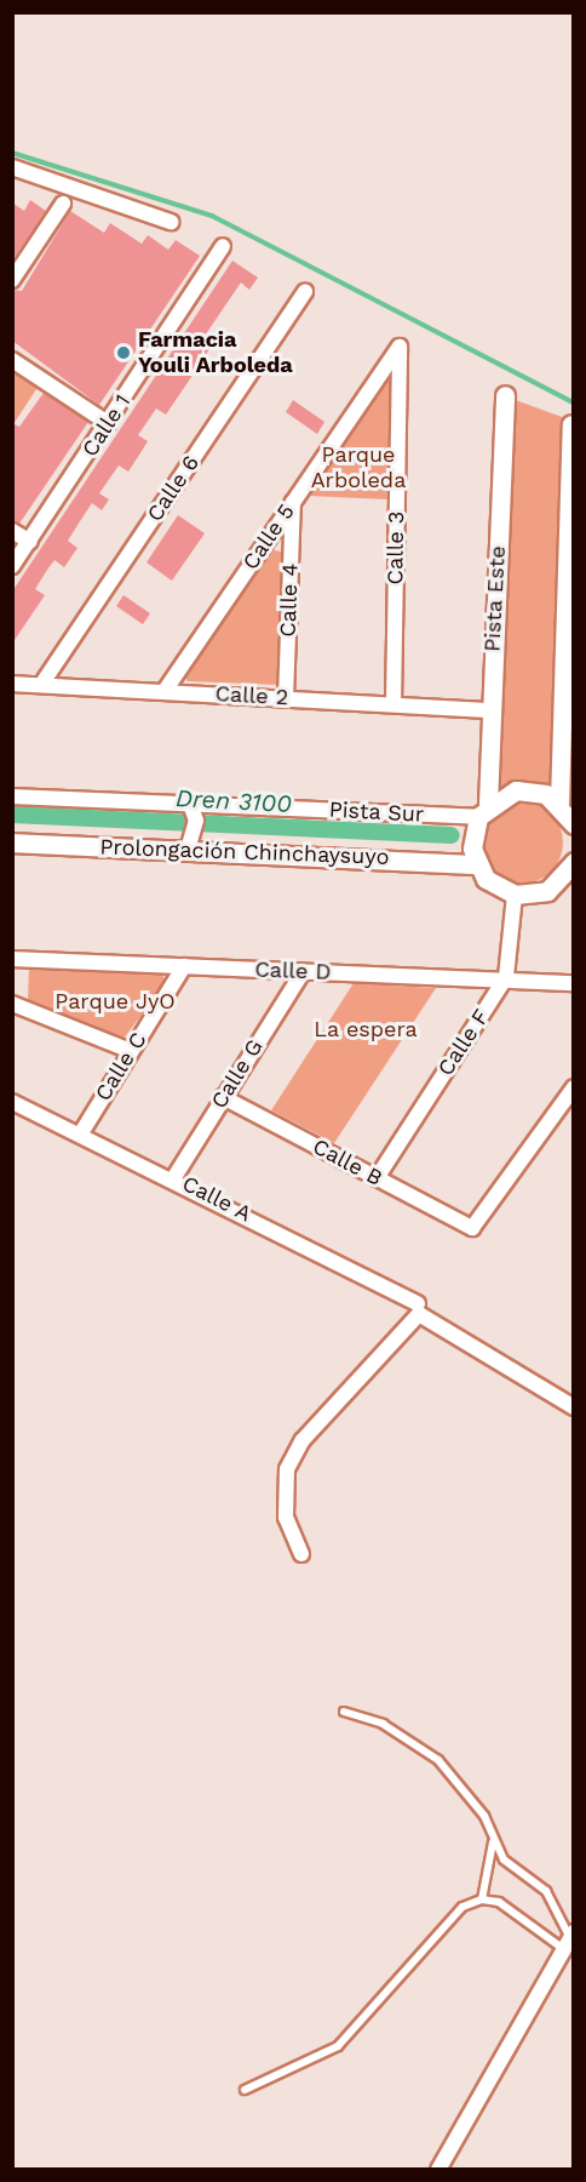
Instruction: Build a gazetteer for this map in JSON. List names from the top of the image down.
{
  "streets": {
    "street": [
      "Calle 1",
      "Calle 6",
      "Calle 5",
      "Calle 3",
      "Pista Este",
      "Calle 4",
      "Calle 2",
      "Pista Sur",
      "Prolongación Chinchaysuyo",
      "Calle D",
      "Calle F",
      "Calle C",
      "Calle G",
      "Calle B",
      "Calle A"
    ]
  },
  "crossings": [
    ["Calle 6", "Calle 2"],
    ["Calle 5", "Calle 3"],
    ["Calle 5", "Calle 4"],
    ["Calle 5", "Calle 2"],
    ["Calle 3", "Calle 2"],
    ["Pista Este", "Calle 2"],
    ["Pista Este", "Pista Sur"],
    ["Pista Este", "Prolongación Chinchaysuyo"],
    ["Calle 4", "Calle 2"],
    ["Calle D", "Calle F"],
    ["Calle D", "Calle C"],
    ["Calle D", "Calle G"],
    ["Calle F", "Calle B"],
    ["Calle C", "Calle A"],
    ["Calle G", "Calle B"],
    ["Calle G", "Calle A"]
  ],
  "water": ["Dren 3100"],
  "parks": ["Parque Arboleda", "Parque JyO", "La espera"],
  "places": ["Farmacia Youli Arboleda"]
}
